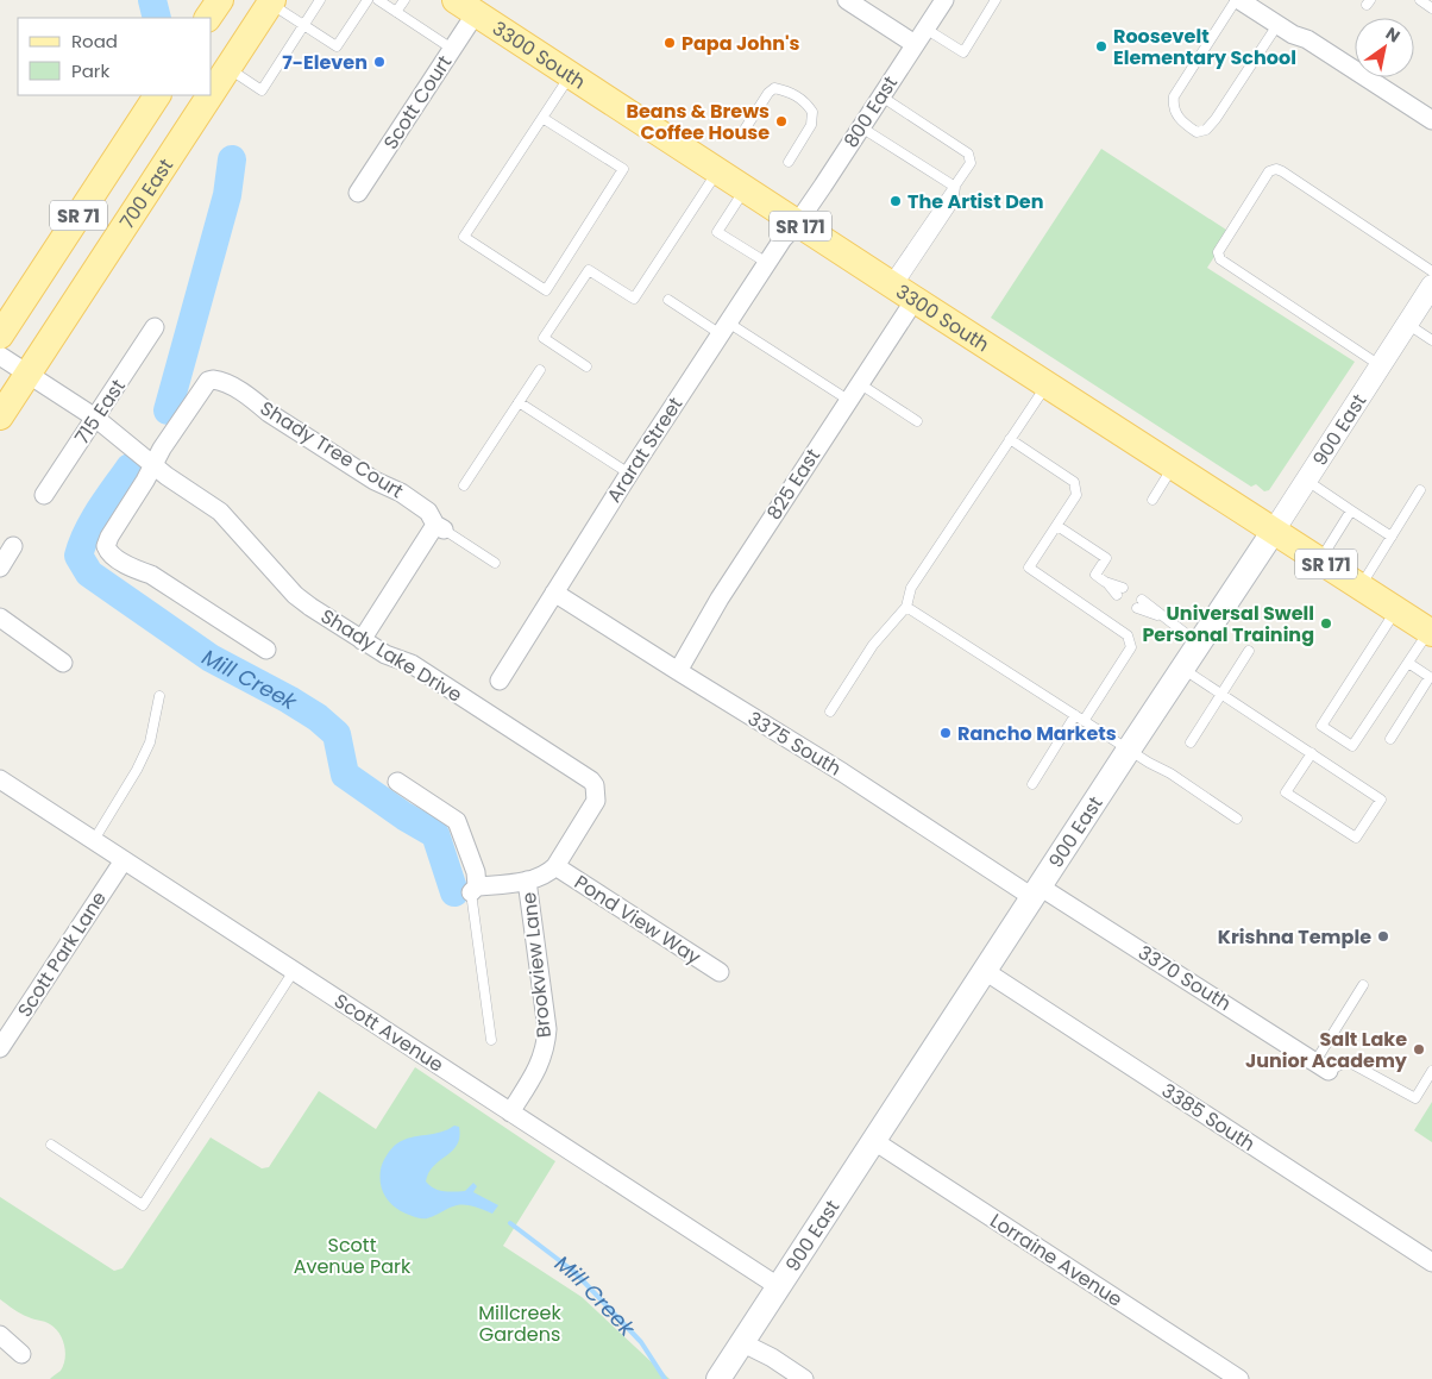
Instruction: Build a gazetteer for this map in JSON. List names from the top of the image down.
{
  "streets": {
    "main road": [
      "3300 South",
      "700 East",
      "SR 71",
      "SR 171",
      "900 East"
    ],
    "street": [
      "Scott Court",
      "800 East",
      "715 East",
      "Shady Tree Court",
      "Ararat Street",
      "825 East",
      "Shady Lake Drive",
      "3375 South",
      "Pond View Way",
      "Scott Park Lane",
      "Brookview Lane",
      "3370 South",
      "Scott Avenue",
      "3385 South",
      "Lorraine Avenue"
    ]
  },
  "crossings": [
    ["3300 South", "Scott Court"],
    ["3300 South", "800 East"],
    ["3300 South", "900 East"],
    ["3300 South", "Ararat Street"],
    ["3300 South", "825 East"],
    ["800 East", "Ararat Street"],
    ["700 East", "Shady Lake Drive"],
    ["715 East", "Shady Lake Drive"],
    ["900 East", "3375 South"],
    ["900 East", "3370 South"],
    ["900 East", "Scott Avenue"],
    ["900 East", "3385 South"],
    ["900 East", "Lorraine Avenue"],
    ["Shady Tree Court", "Shady Lake Drive"],
    ["Ararat Street", "3375 South"],
    ["825 East", "3375 South"],
    ["Shady Lake Drive", "Pond View Way"],
    ["3375 South", "3370 South"],
    ["Scott Park Lane", "Scott Avenue"],
    ["Brookview Lane", "Scott Avenue"]
  ],
  "water": ["Mill Creek"],
  "parks": ["Scott Avenue Park", "Millcreek Gardens"],
  "places": [
    "Papa John's",
    "Roosevelt Elementary School",
    "7-Eleven",
    "Beans & Brews Coffee House",
    "The Artist Den",
    "Universal Swell Personal Training",
    "Rancho Markets",
    "Krishna Temple",
    "Salt Lake Junior Academy"
  ],
  "legend": ["Road", "Park"],
  "north": "top right"
}
